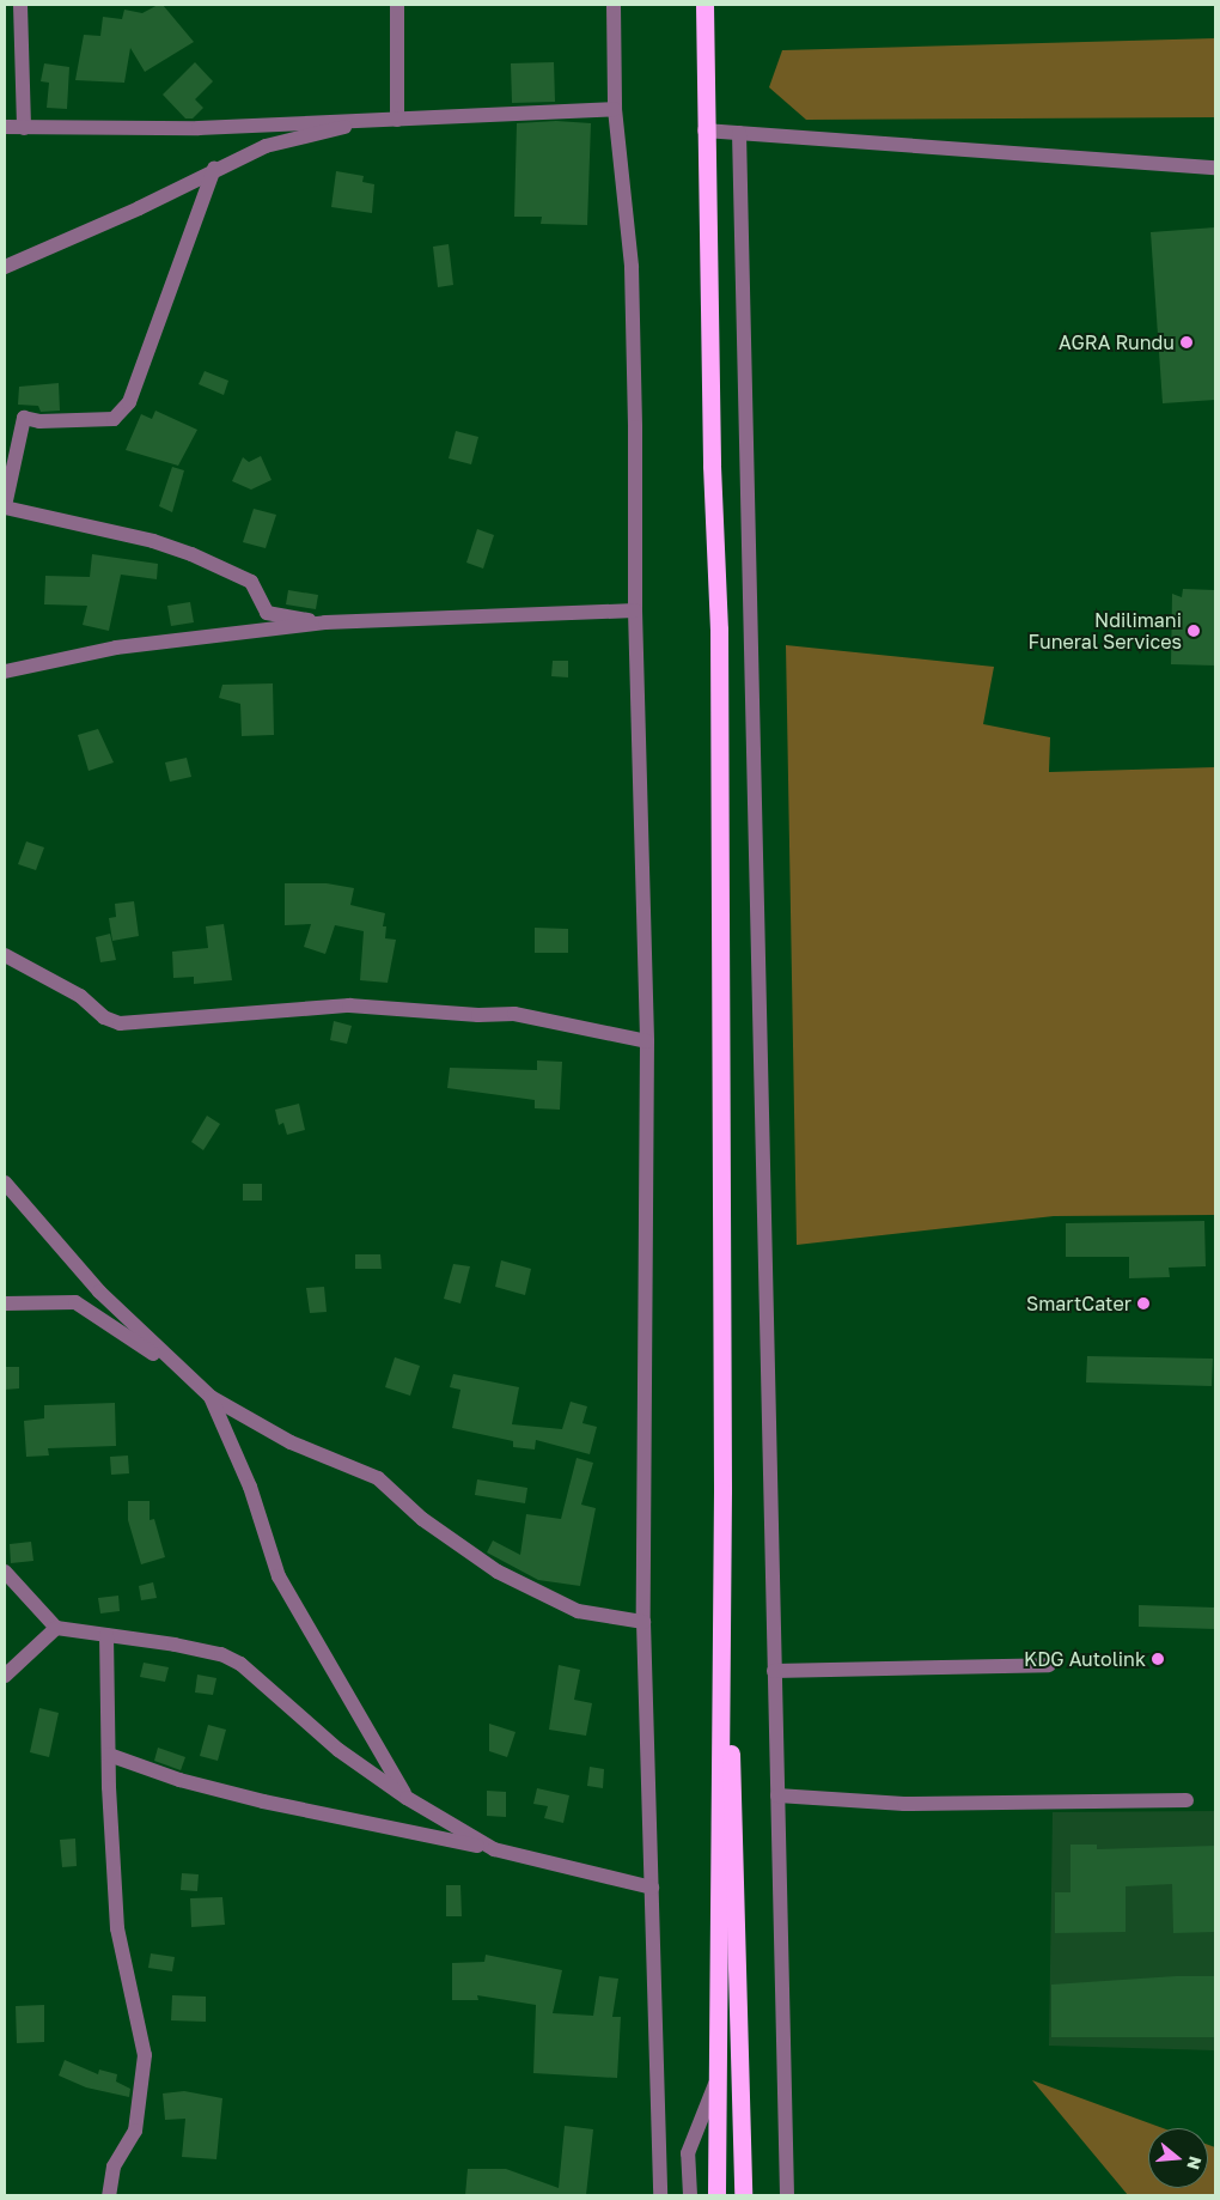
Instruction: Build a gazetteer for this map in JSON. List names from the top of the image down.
{
  "places": [
    "AGRA Rundu",
    "Ndilimani Funeral Services",
    "SmartCater",
    "KDG Autolink"
  ],
  "north": "right"
}
